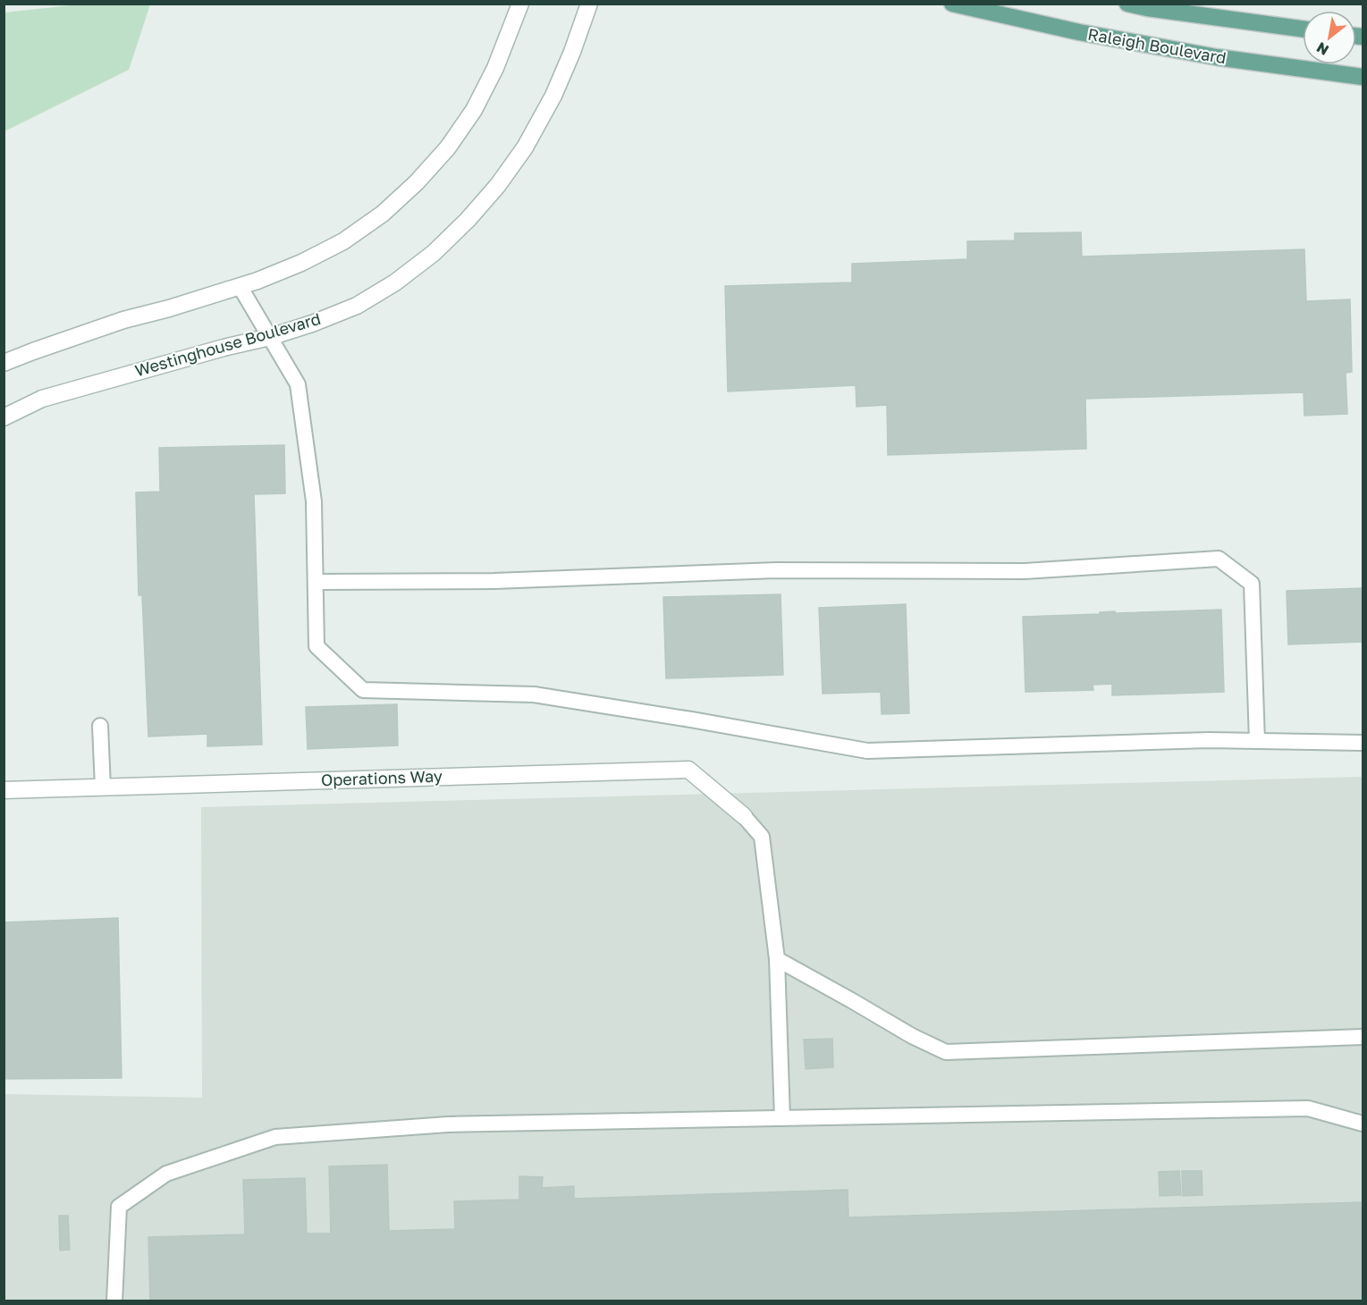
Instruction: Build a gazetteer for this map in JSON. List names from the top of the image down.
{
  "streets": {
    "main road": ["Raleigh Boulevard"],
    "street": ["Westinghouse Boulevard", "Operations Way"]
  },
  "north": "bottom left"
}
